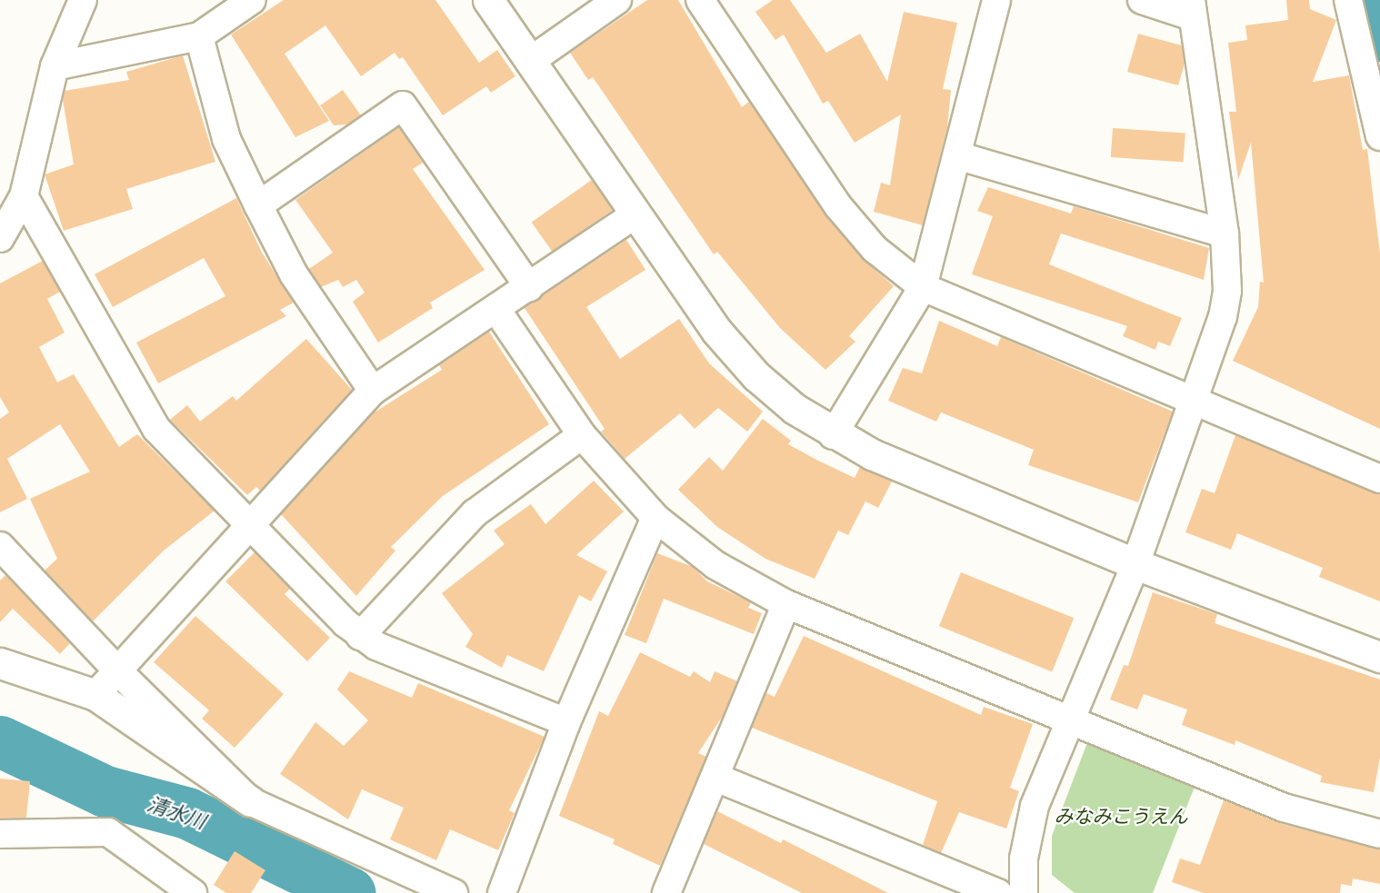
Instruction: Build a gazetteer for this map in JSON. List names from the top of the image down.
{
  "water": ["清水川"],
  "parks": ["みなみこうえん"]
}
